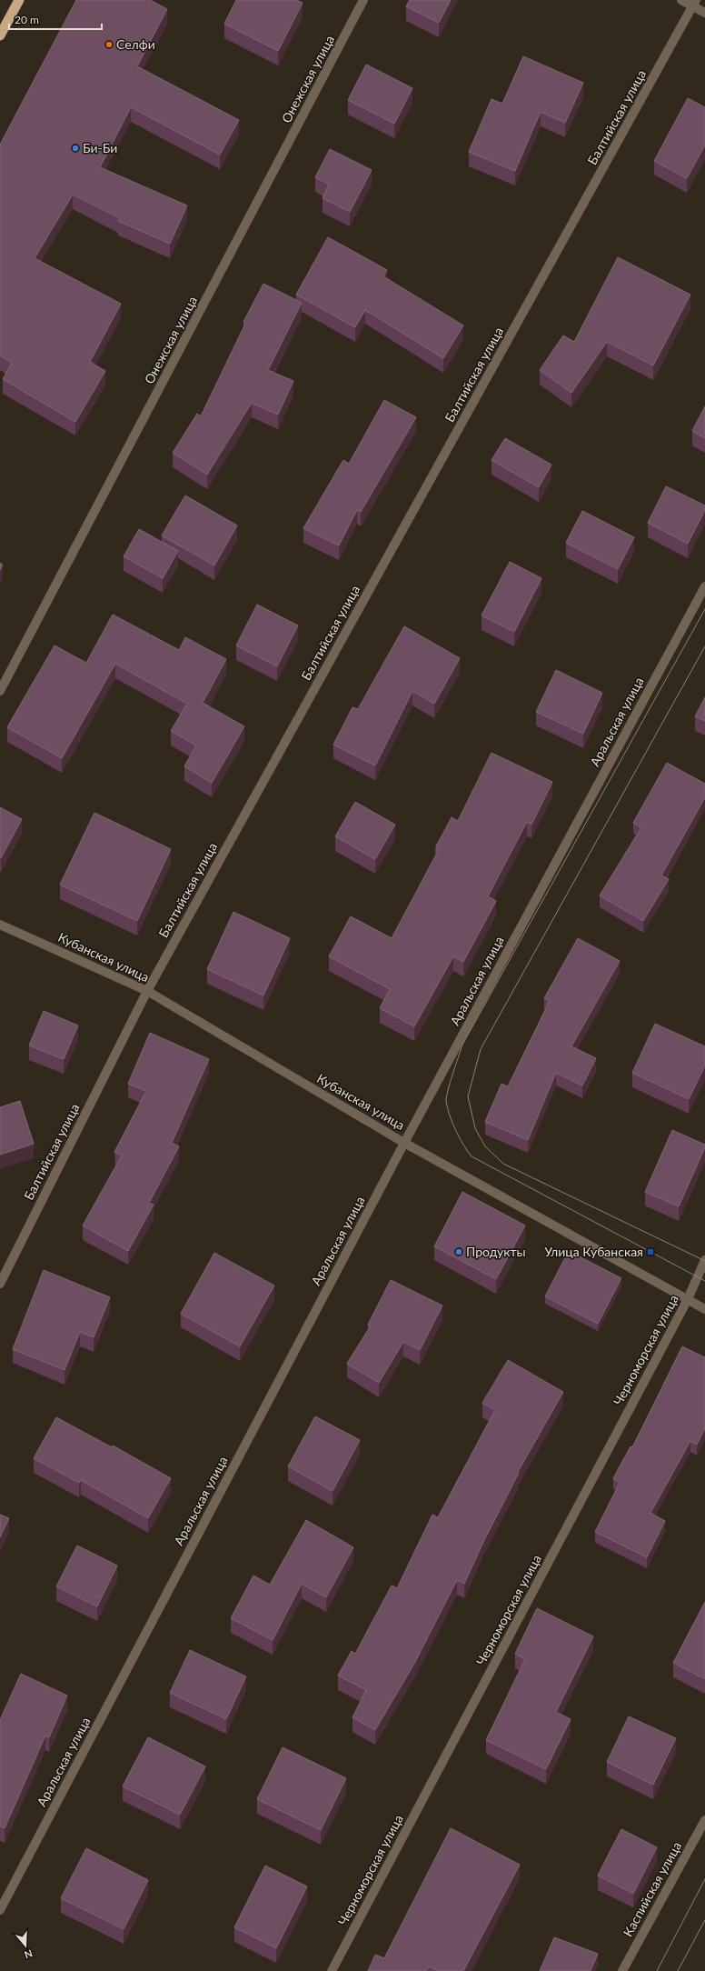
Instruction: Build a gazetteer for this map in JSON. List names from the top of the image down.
{
  "streets": {
    "street": [
      "Онежская улица",
      "Балтийская улица",
      "Аральская улица",
      "Кубанская улица",
      "Черноморская улица",
      "Каспийская улица"
    ]
  },
  "crossings": [
    ["Балтийская улица", "Кубанская улица"],
    ["Аральская улица", "Кубанская улица"],
    ["Кубанская улица", "Черноморская улица"]
  ],
  "places": {
    "other": ["Селфи", "Би-Би", "Продукты"],
    "transit": ["Улица Кубанская"]
  },
  "scale_bar": "20 m",
  "north": "bottom"
}
